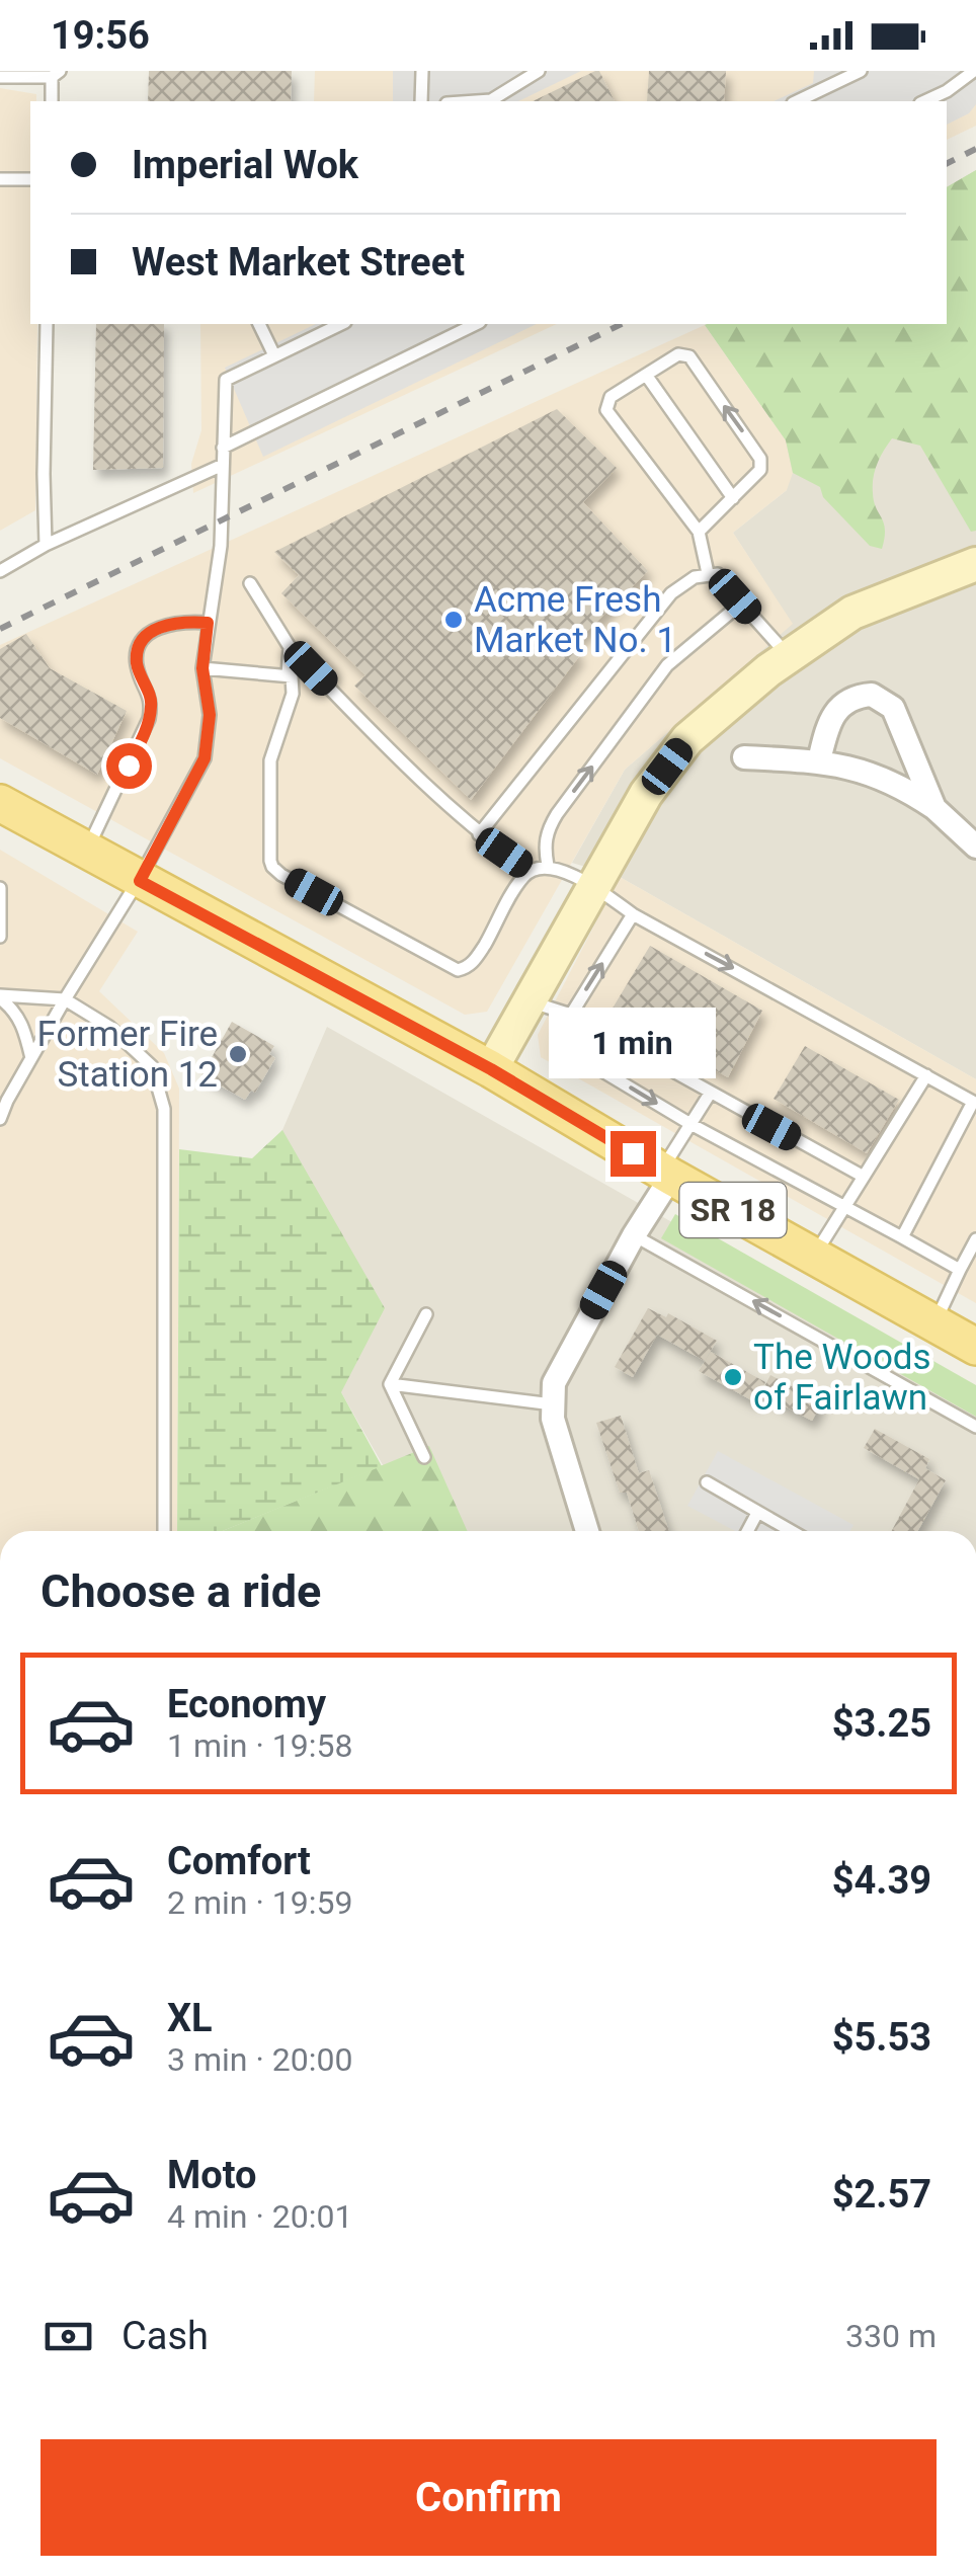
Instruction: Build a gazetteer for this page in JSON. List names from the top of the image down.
{
  "streets": {
    "main road": ["SR 18"]
  },
  "places": ["Acme Fresh Market No. 1", "Former Fire Station 12", "The Woods of Fairlawn"],
  "page": {
    "status": "19:56",
    "banner": ["Imperial Wok", "West Market Street"],
    "bubble": "1 min",
    "heading": "Choose a ride",
    "list": [
      {
        "name": "Economy",
        "note": "1 min · 19:58",
        "value": "$3.25"
      },
      {
        "name": "Comfort",
        "note": "2 min · 19:59",
        "value": "$4.39"
      },
      {
        "name": "XL",
        "note": "3 min · 20:00",
        "value": "$5.53"
      },
      {
        "name": "Moto",
        "note": "4 min · 20:01",
        "value": "$2.57"
      }
    ],
    "pay": ["Cash", "330 m"],
    "buttons": "Confirm"
  }
}
